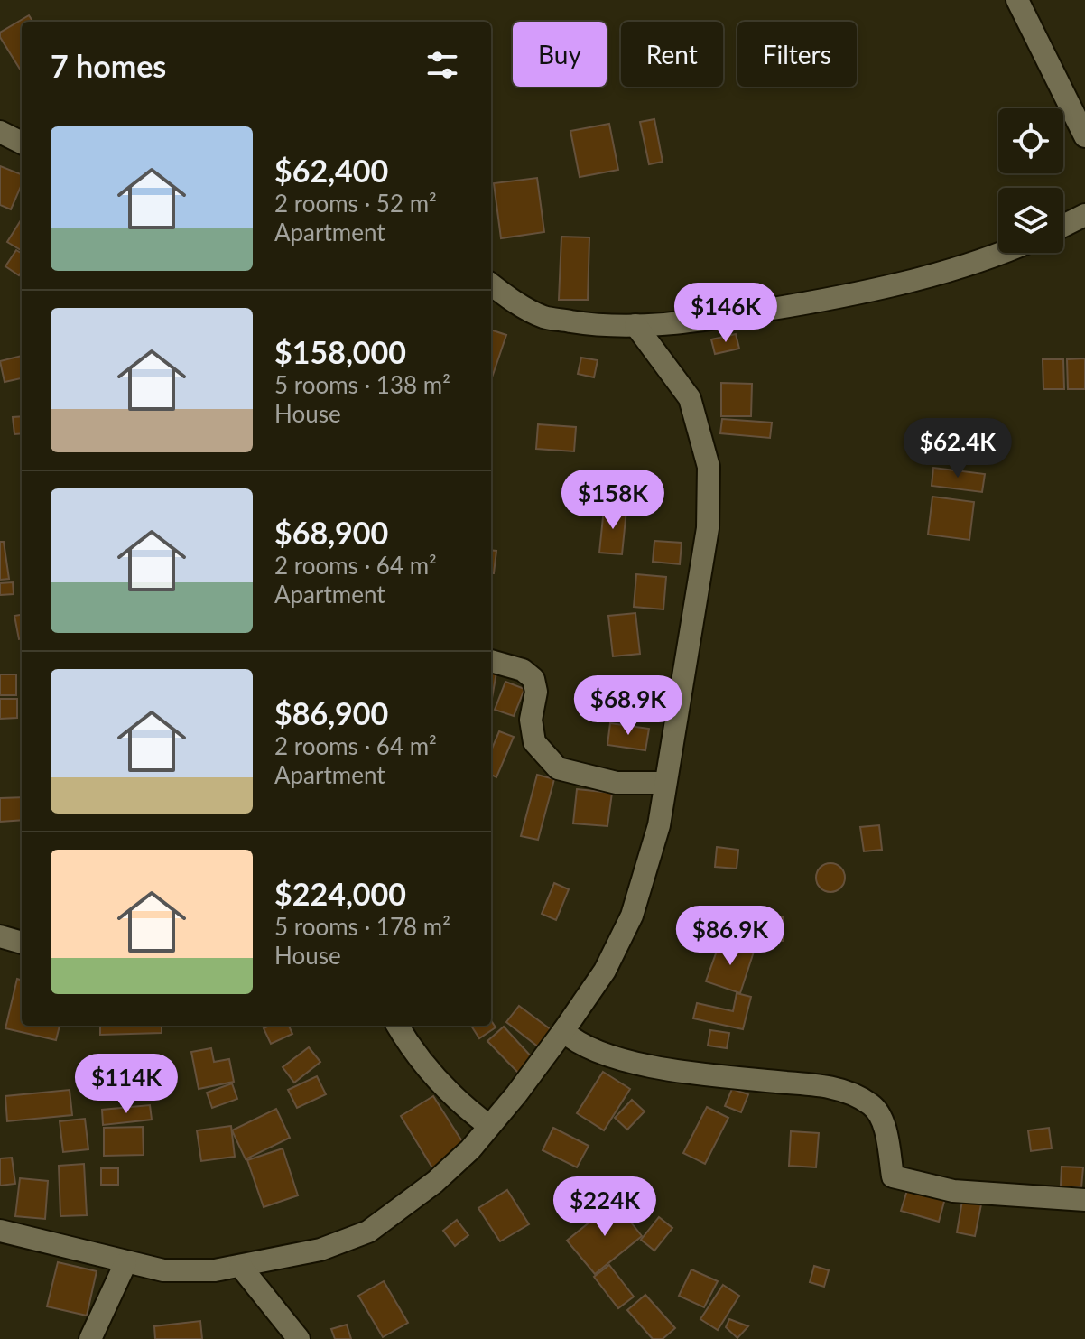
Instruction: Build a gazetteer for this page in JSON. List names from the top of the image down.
{
  "page": {
    "chip": ["Buy", "Rent", "Filters"],
    "heading": "7 homes",
    "list": [
      {
        "name": "$62,400",
        "note": "2 rooms · 52 m² · Apartment"
      },
      {
        "name": "$158,000",
        "note": "5 rooms · 138 m² · House"
      },
      {
        "name": "$68,900",
        "note": "2 rooms · 64 m² · Apartment"
      },
      {
        "name": "$86,900",
        "note": "2 rooms · 64 m² · Apartment"
      },
      {
        "name": "$224,000",
        "note": "5 rooms · 178 m² · House"
      }
    ],
    "price": [
      "$146K",
      "$62.4K",
      "$158K",
      "$68.9K",
      "$86.9K",
      "$114K",
      "$224K"
    ]
  }
}
